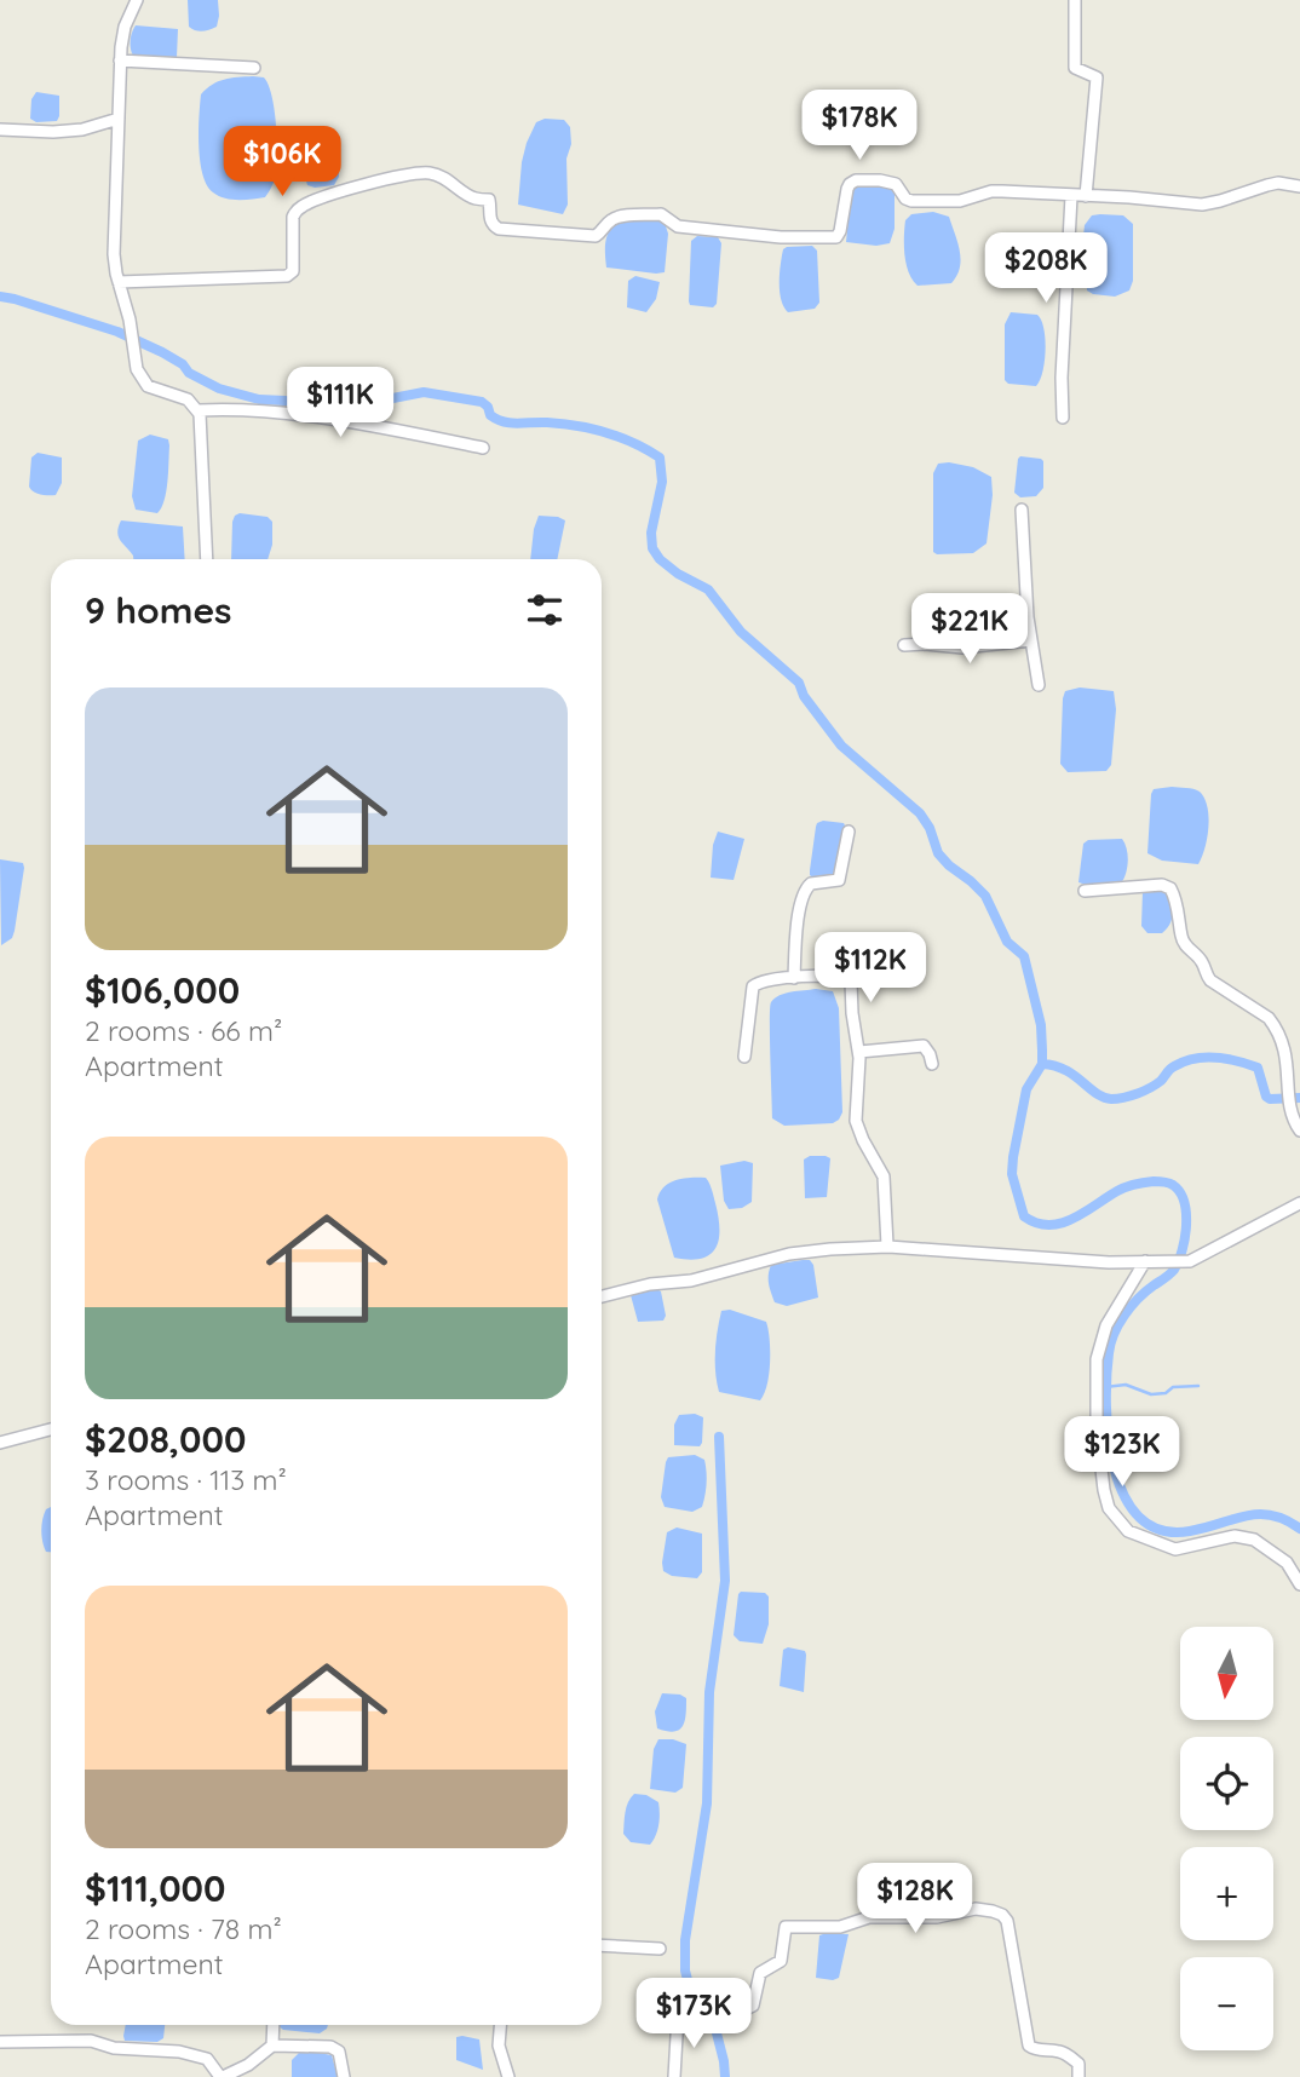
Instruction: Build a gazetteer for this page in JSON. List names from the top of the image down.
{
  "north": "bottom",
  "page": {
    "price": [
      "$178K",
      "$106K",
      "$208K",
      "$111K",
      "$221K",
      "$112K",
      "$123K",
      "$128K",
      "$173K"
    ],
    "heading": "9 homes",
    "list": [
      {
        "name": "$106,000",
        "note": "2 rooms · 66 m² · Apartment"
      },
      {
        "name": "$208,000",
        "note": "3 rooms · 113 m² · Apartment"
      },
      {
        "name": "$111,000",
        "note": "2 rooms · 78 m² · Apartment"
      }
    ],
    "map_buttons": ["+", "−"]
  }
}
